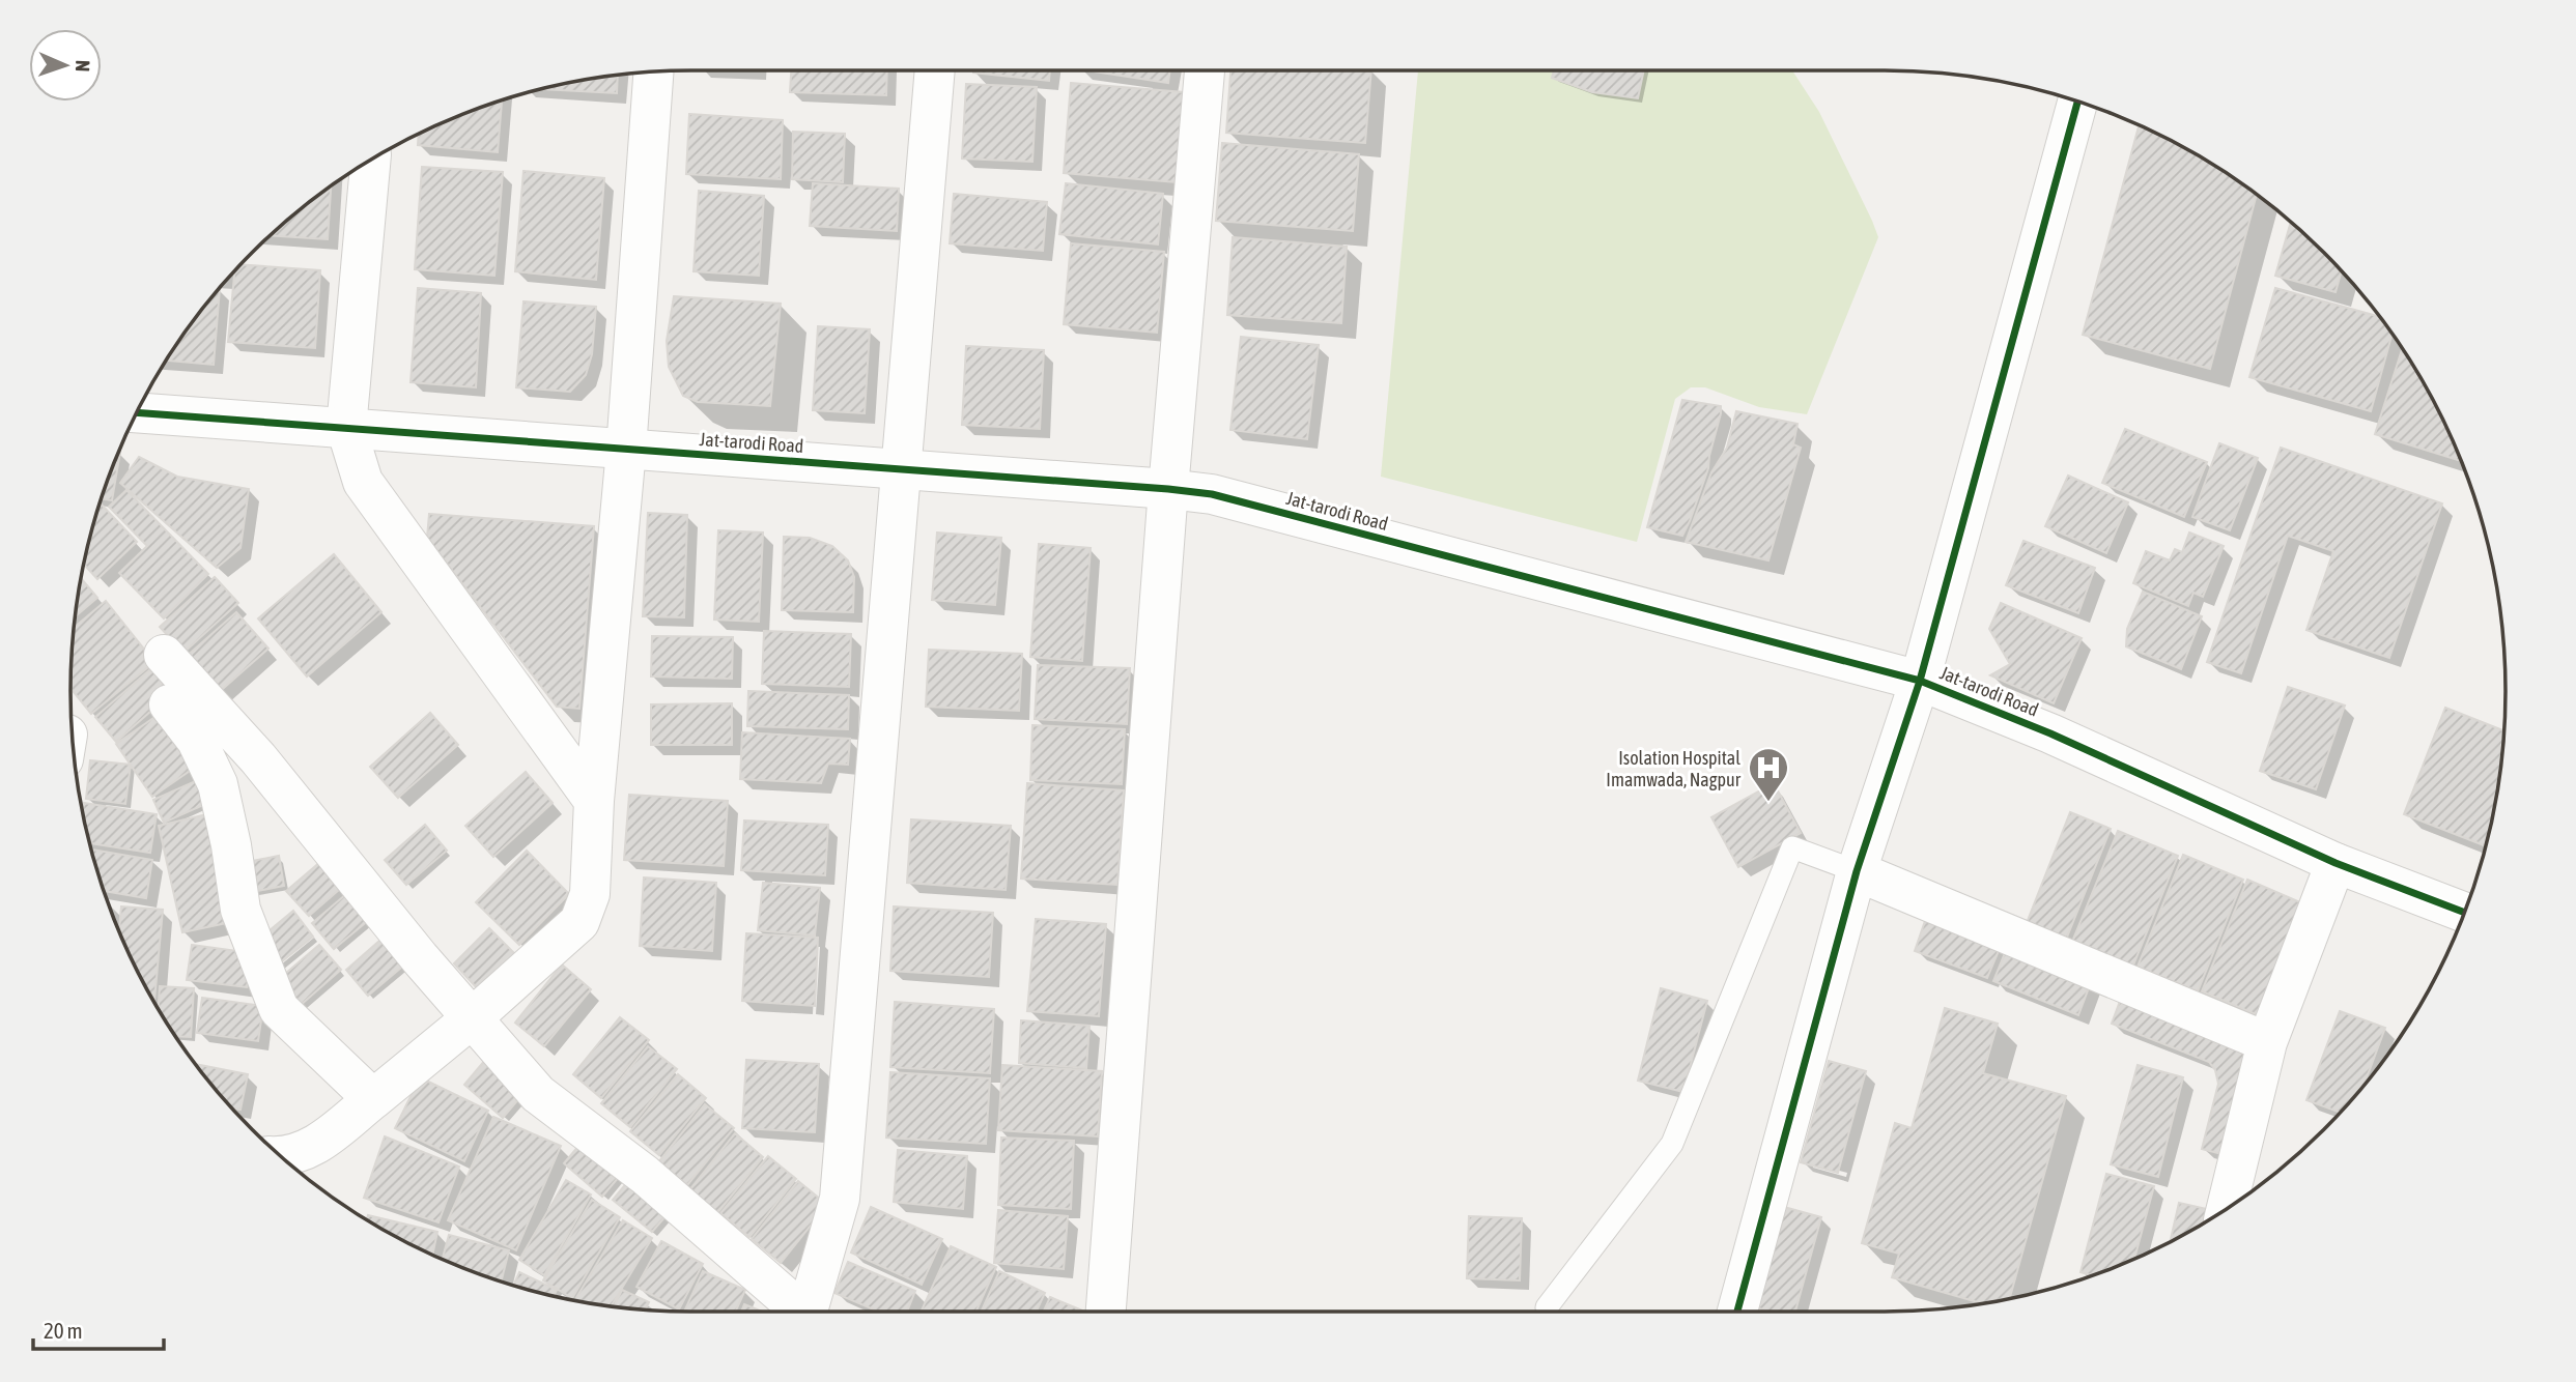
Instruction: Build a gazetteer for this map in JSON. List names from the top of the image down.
{
  "streets": {
    "street": ["Jat-tarodi Road"]
  },
  "places": {
    "hospital": ["Isolation Hospital Imamwada, Nagpur"]
  },
  "scale_bar": "20 m",
  "north": "right"
}
